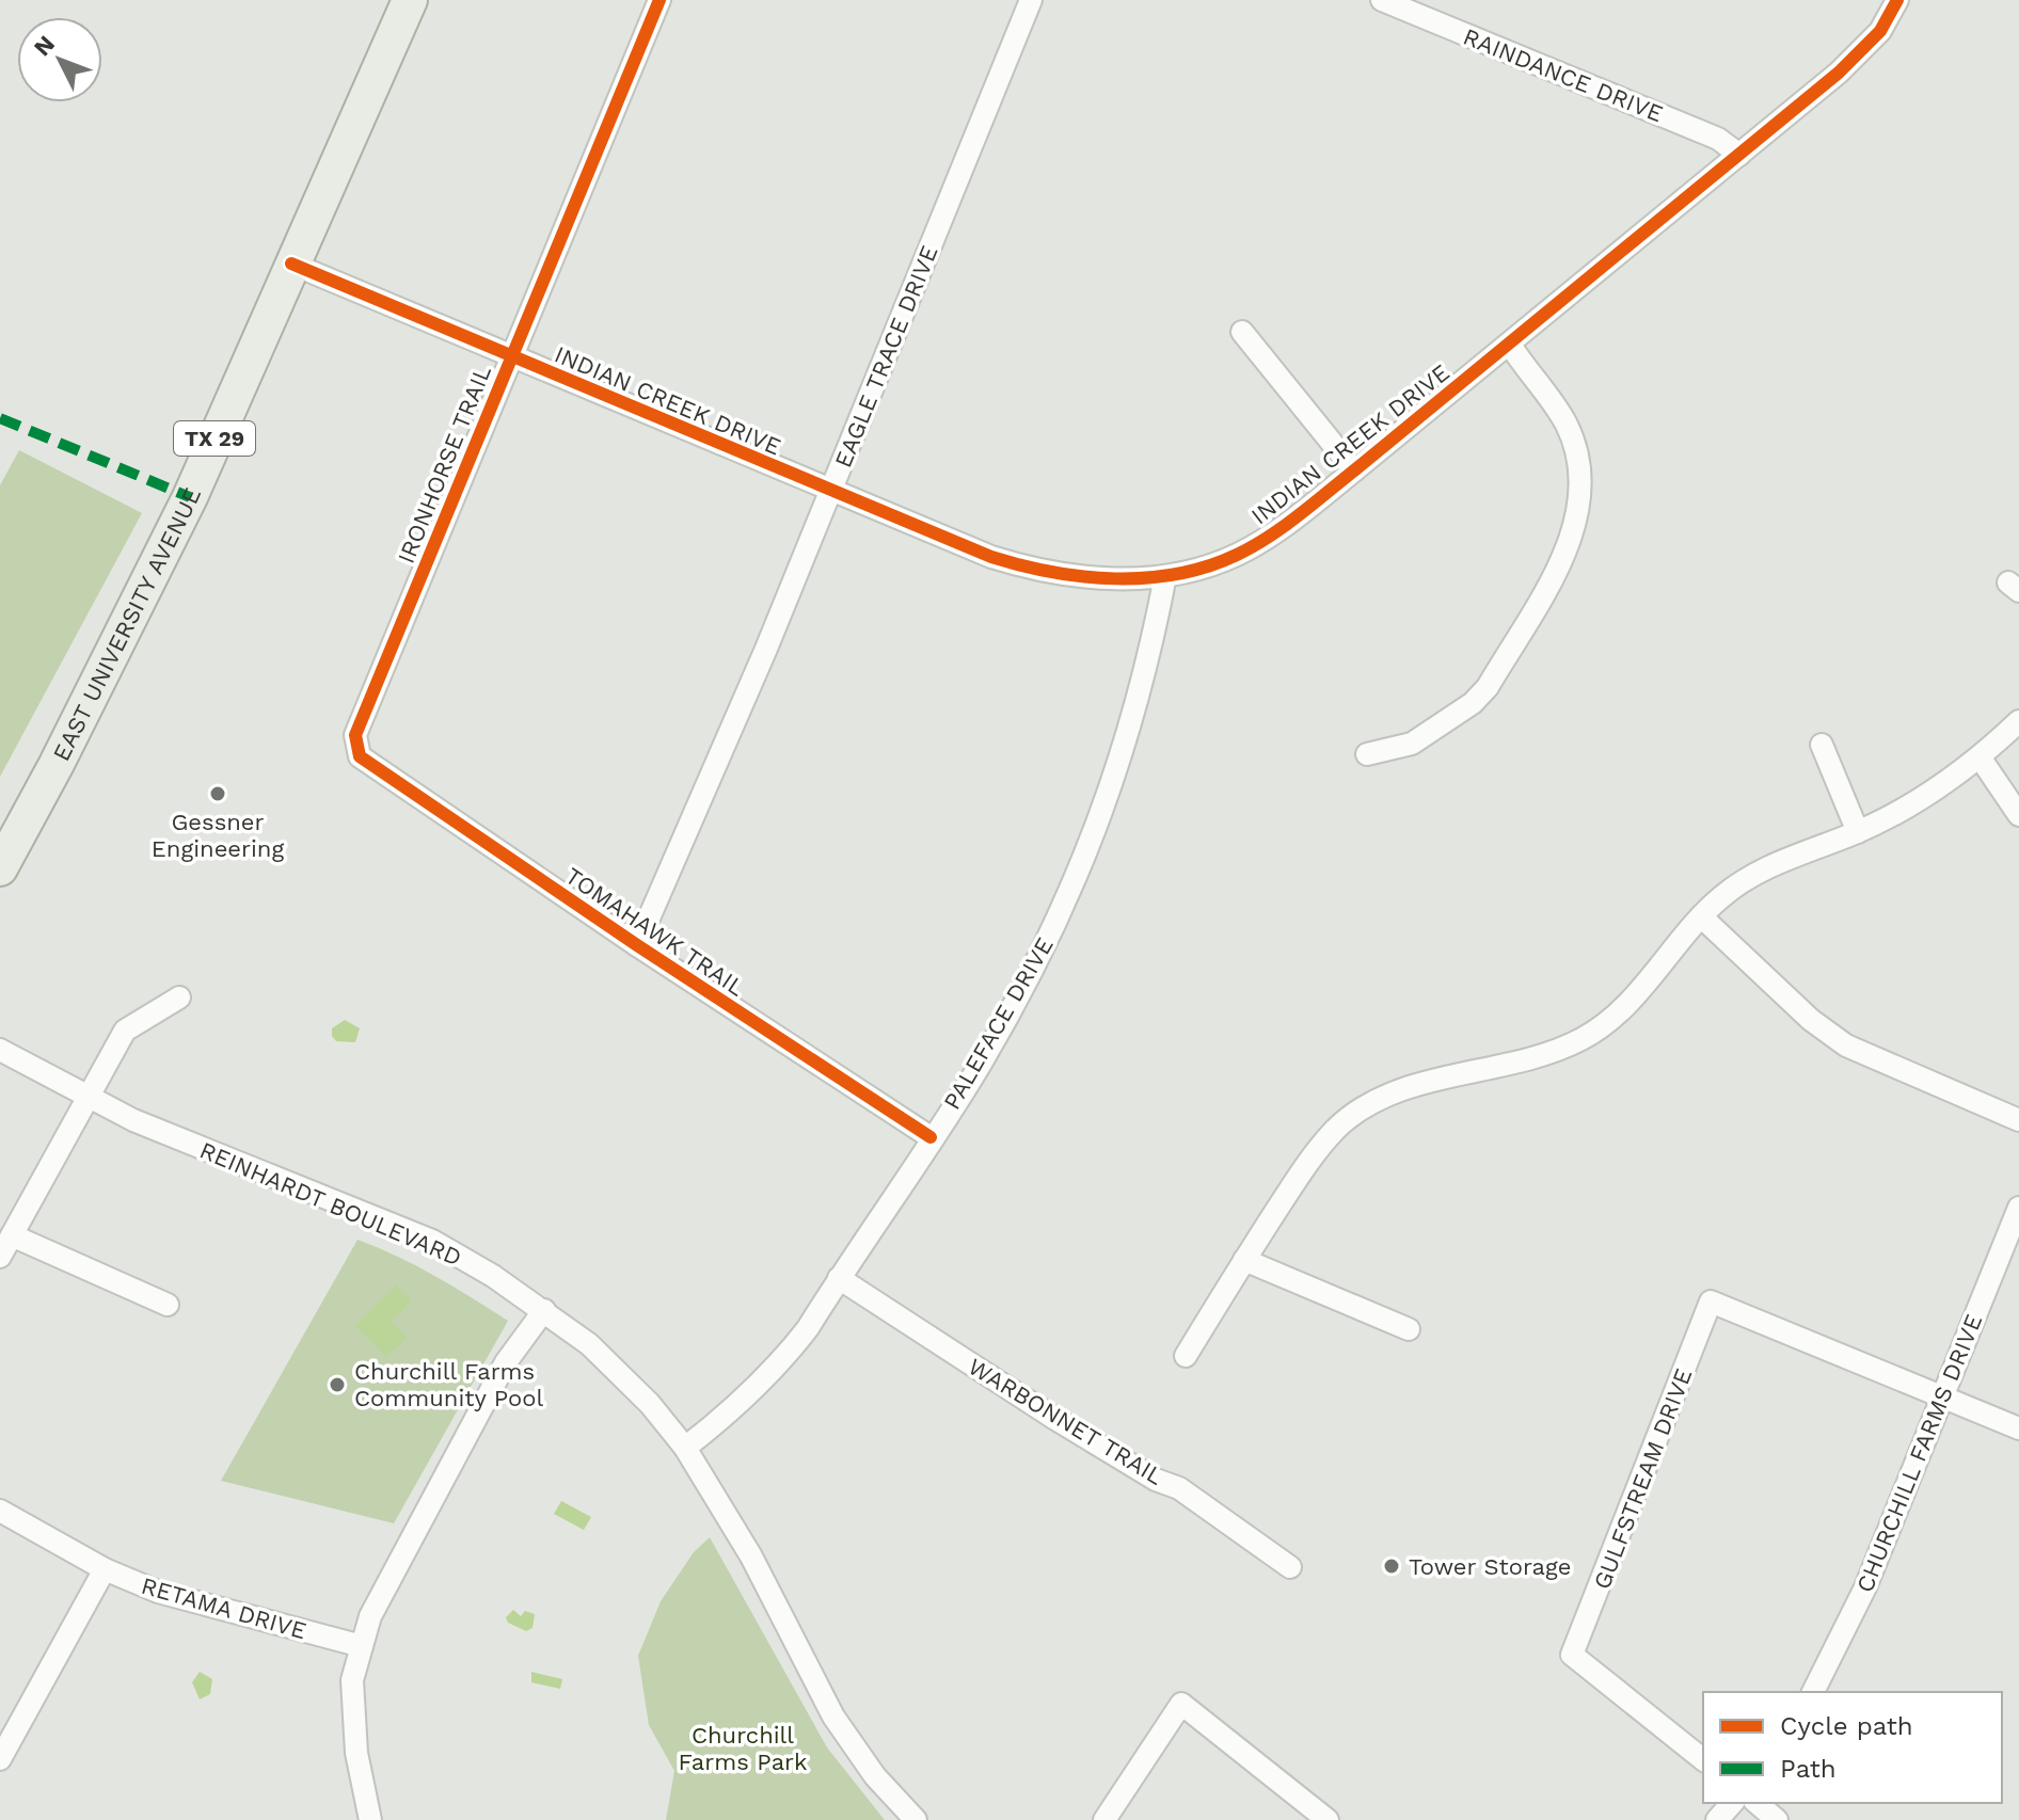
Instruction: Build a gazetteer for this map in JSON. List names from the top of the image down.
{
  "streets": {
    "main road": ["TX 29", "EAST UNIVERSITY AVENUE"],
    "street": [
      "RAINDANCE DRIVE",
      "EAGLE TRACE DRIVE",
      "INDIAN CREEK DRIVE",
      "IRONHORSE TRAIL",
      "TOMAHAWK TRAIL",
      "PALEFACE DRIVE",
      "REINHARDT BOULEVARD",
      "WARBONNET TRAIL",
      "CHURCHILL FARMS DRIVE",
      "GULFSTREAM DRIVE",
      "RETAMA DRIVE"
    ]
  },
  "crossings": [
    ["RAINDANCE DRIVE", "INDIAN CREEK DRIVE"],
    ["EAGLE TRACE DRIVE", "INDIAN CREEK DRIVE"],
    ["EAGLE TRACE DRIVE", "TOMAHAWK TRAIL"],
    ["INDIAN CREEK DRIVE", "IRONHORSE TRAIL"],
    ["INDIAN CREEK DRIVE", "EAST UNIVERSITY AVENUE"],
    ["INDIAN CREEK DRIVE", "PALEFACE DRIVE"],
    ["IRONHORSE TRAIL", "TOMAHAWK TRAIL"],
    ["TOMAHAWK TRAIL", "PALEFACE DRIVE"],
    ["PALEFACE DRIVE", "REINHARDT BOULEVARD"],
    ["PALEFACE DRIVE", "WARBONNET TRAIL"],
    ["CHURCHILL FARMS DRIVE", "GULFSTREAM DRIVE"]
  ],
  "parks": ["Churchill Farms Park"],
  "places": ["Gessner Engineering", "Churchill Farms Community Pool", "Tower Storage"],
  "legend": ["Cycle path", "Path"],
  "north": "top left"
}
